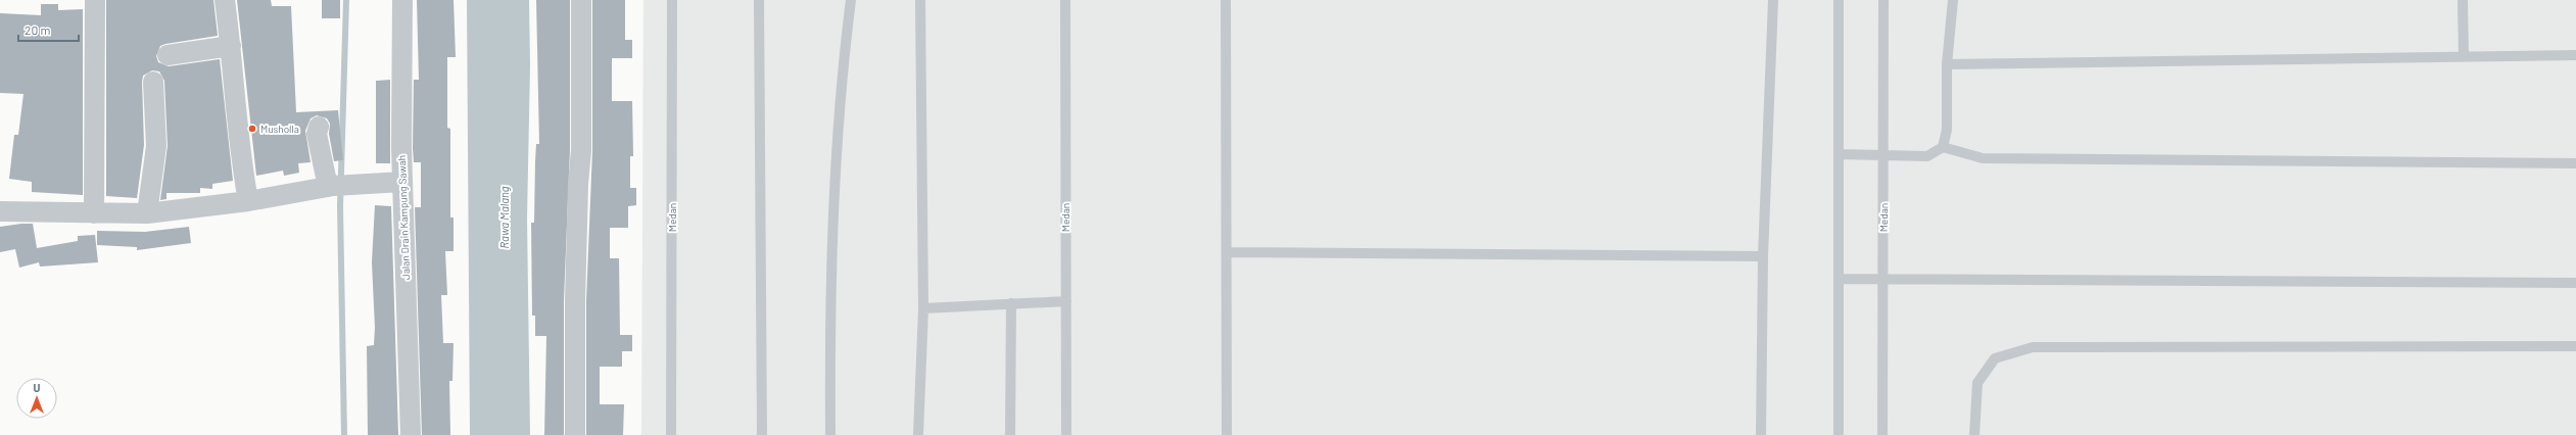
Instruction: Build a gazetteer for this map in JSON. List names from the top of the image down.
{
  "streets": {
    "street": ["Jalan Drain Kampung Sawah"],
    "lane": ["Medan"]
  },
  "water": ["Rawa Malang"],
  "places": ["Musholla"],
  "scale_bar": "20 m",
  "north": "top"
}
